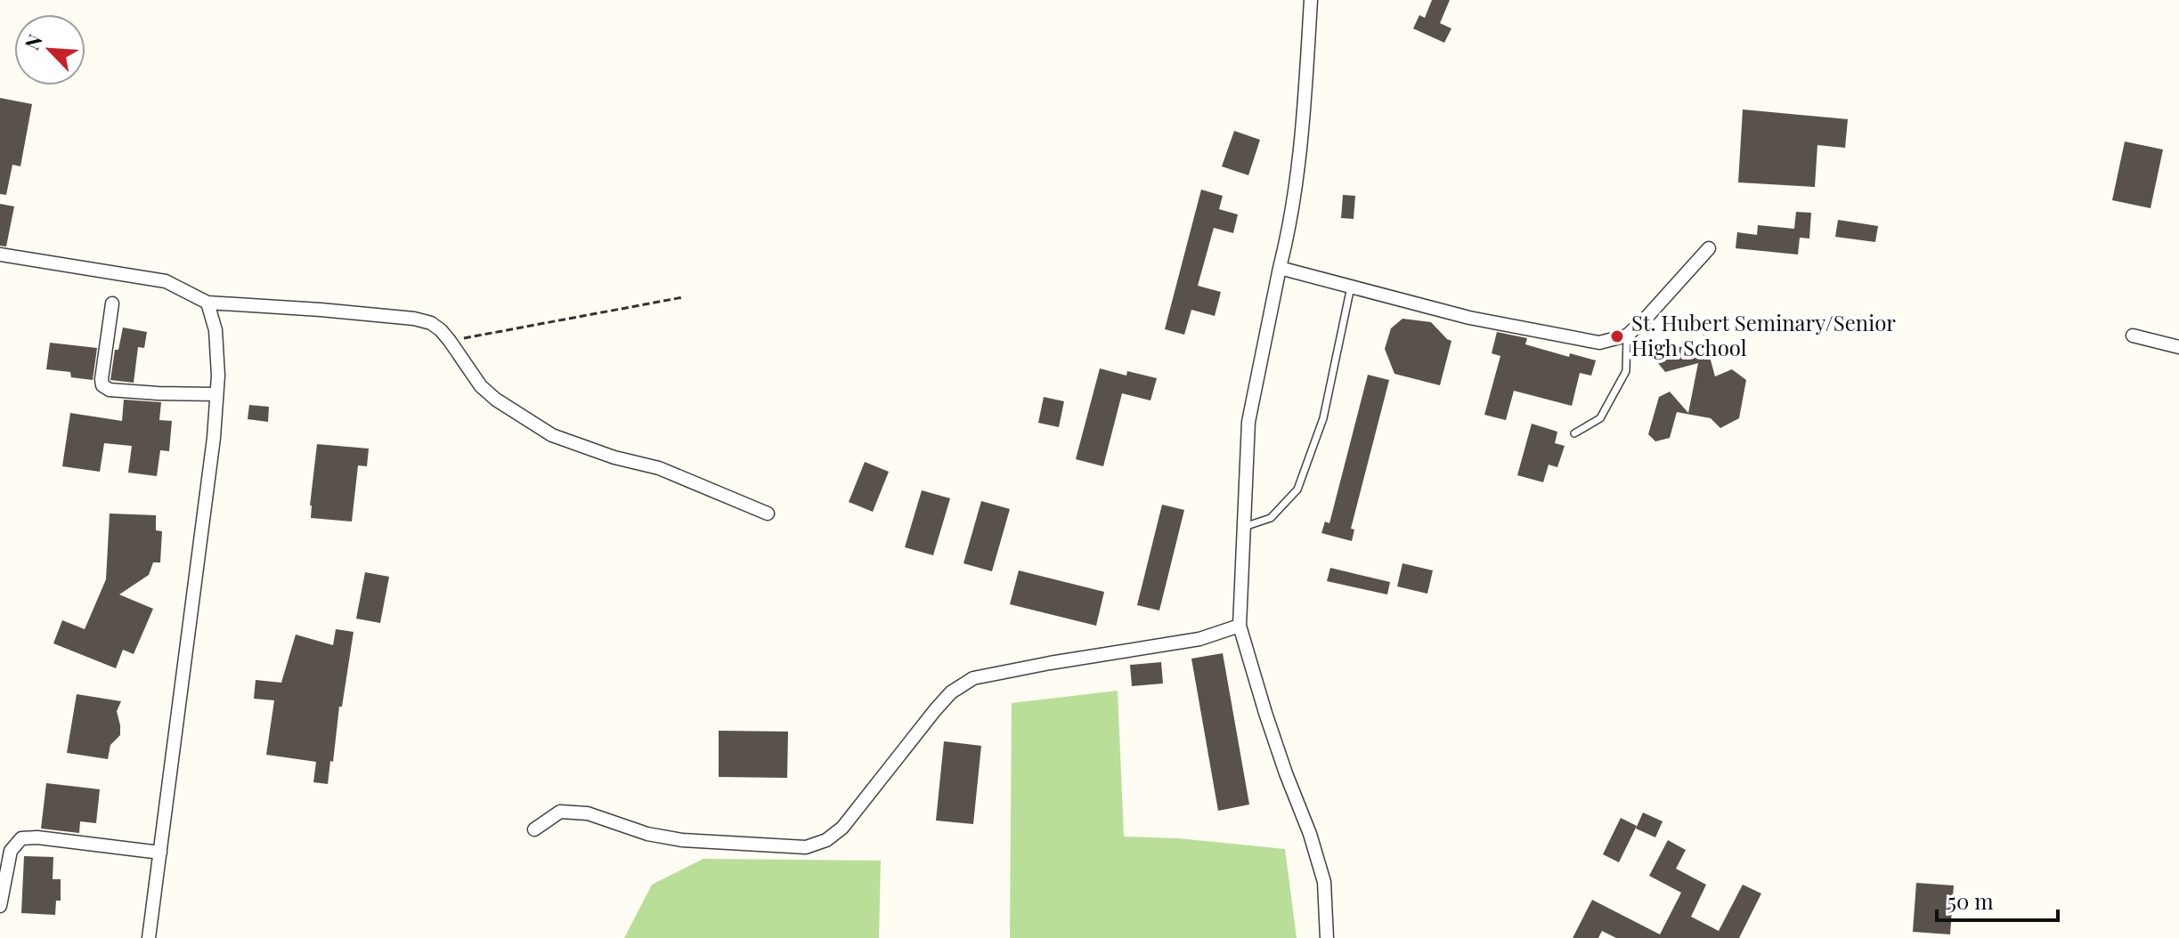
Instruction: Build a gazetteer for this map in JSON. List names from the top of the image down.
{
  "places": ["St. Hubert Seminary/Senior High School"],
  "scale_bar": "50 m",
  "north": "top left"
}
